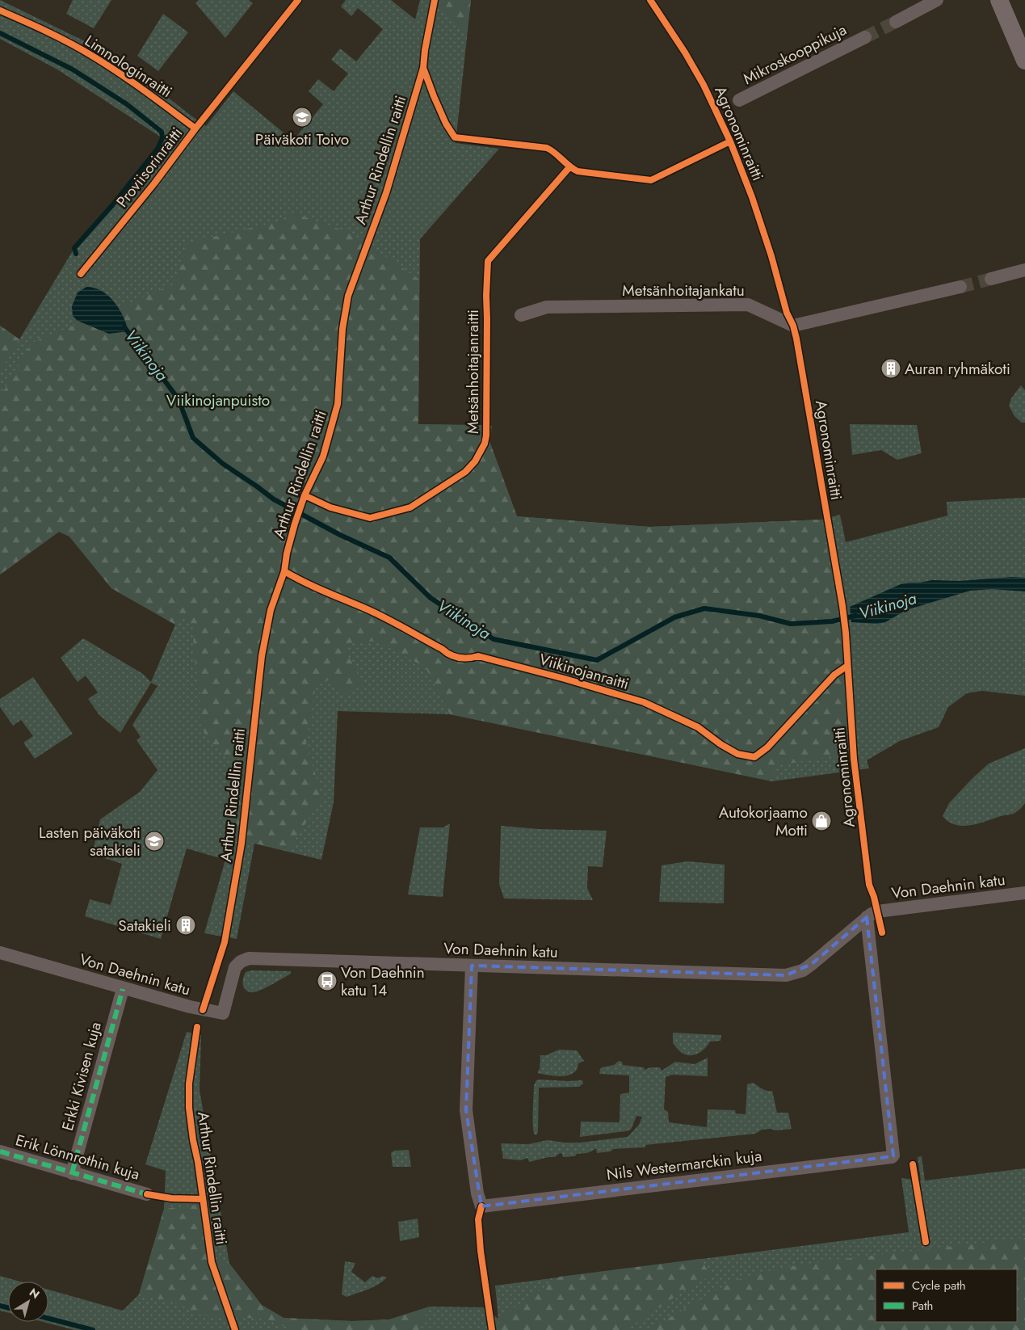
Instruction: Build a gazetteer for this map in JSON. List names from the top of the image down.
{
  "streets": {
    "street": [
      "Mikroskooppikuja",
      "Metsänhoitajankatu",
      "Von Daehnin katu",
      "Erkki Kivisen kuja",
      "Erik Lönnrothin kuja",
      "Nils Westermarckin kuja"
    ],
    "cycle path": [
      "Limnologinraitti",
      "Agronominraitti",
      "Arthur Rindellin raitti",
      "Proviisorinraitti",
      "Metsänhoitajanraitti",
      "Viikinojanraitti"
    ]
  },
  "crossings": [
    ["Von Daehnin katu", "Erkki Kivisen kuja"],
    ["Von Daehnin katu", "Nils Westermarckin kuja"],
    ["Erkki Kivisen kuja", "Erik Lönnrothin kuja"]
  ],
  "water": ["Viikinoja"],
  "parks": ["Viikinojanpuisto"],
  "places": {
    "school or university": ["Päiväkoti Toivo", "Lasten päiväkoti satakieli"],
    "building": ["Auran ryhmäkoti", "Satakieli"],
    "shop": ["Autokorjaamo Motti"],
    "bus stop": ["Von Daehnin katu 14"]
  },
  "legend": ["Cycle path", "Path"],
  "north": "top right"
}
